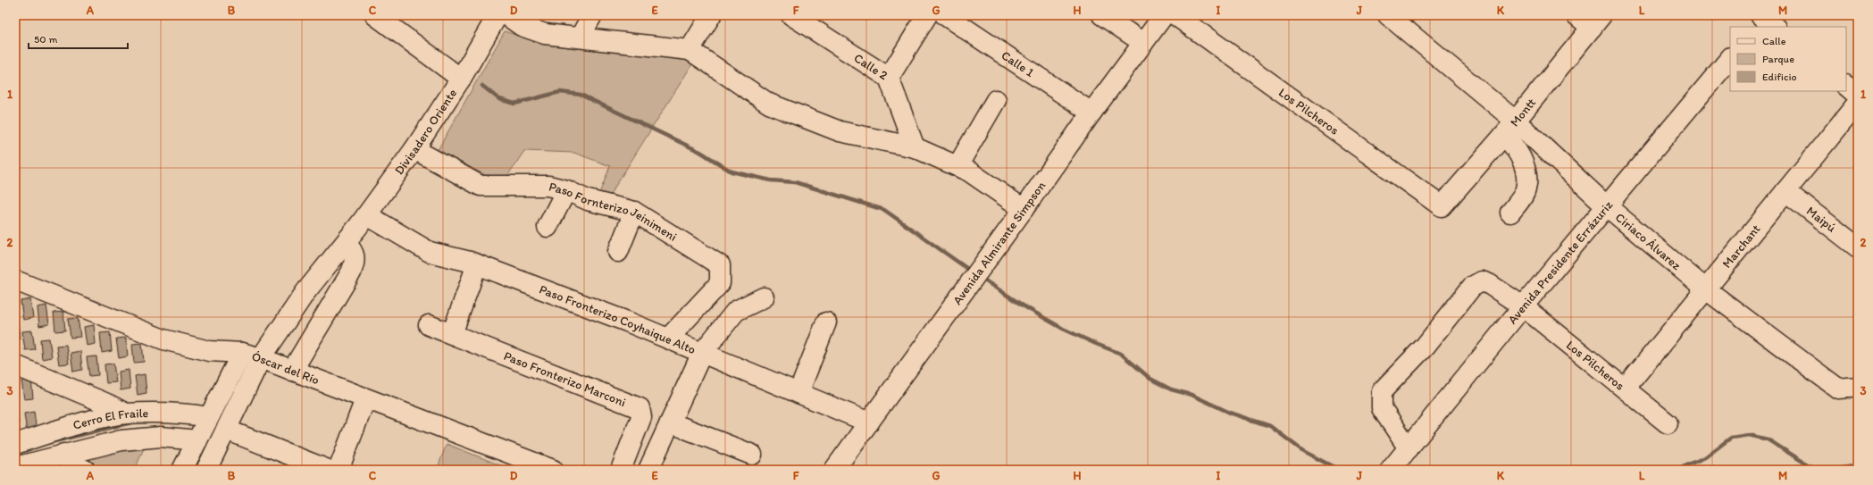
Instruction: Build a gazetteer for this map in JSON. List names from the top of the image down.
{
  "streets": {
    "street": [
      "Calle 1",
      "Calle 2",
      "Los Pilcheros",
      "Montt",
      "Divisadero Oriente",
      "Paso Fornterizo Jeinimeni",
      "Maipú",
      "Ciriaco Álvarez",
      "Avenida Almirante Simpson",
      "Marchant",
      "Avenida Presidente Errázuriz",
      "Paso Fronterizo Coyhaique Alto",
      "Óscar del Río",
      "Paso Fronterizo Marconi",
      "Cerro El Fraile"
    ]
  },
  "crossings": [
    ["Calle 1", "Avenida Almirante Simpson"],
    ["Los Pilcheros", "Montt"],
    ["Los Pilcheros", "Marchant"],
    ["Los Pilcheros", "Avenida Presidente Errázuriz"],
    ["Montt", "Ciriaco Álvarez"],
    ["Divisadero Oriente", "Paso Fornterizo Jeinimeni"],
    ["Divisadero Oriente", "Paso Fronterizo Coyhaique Alto"],
    ["Divisadero Oriente", "Óscar del Río"],
    ["Paso Fornterizo Jeinimeni", "Paso Fronterizo Coyhaique Alto"],
    ["Maipú", "Marchant"],
    ["Ciriaco Álvarez", "Marchant"],
    ["Ciriaco Álvarez", "Avenida Presidente Errázuriz"],
    ["Avenida Almirante Simpson", "Paso Fronterizo Coyhaique Alto"]
  ],
  "legend": ["Calle", "Parque", "Edificio"],
  "scale_bar": "50 m",
  "grid": {
    "columns": [
      "A",
      "B",
      "C",
      "D",
      "E",
      "F",
      "G",
      "H",
      "I",
      "J",
      "K",
      "L",
      "M"
    ],
    "rows": ["1", "2", "3"]
  }
}
